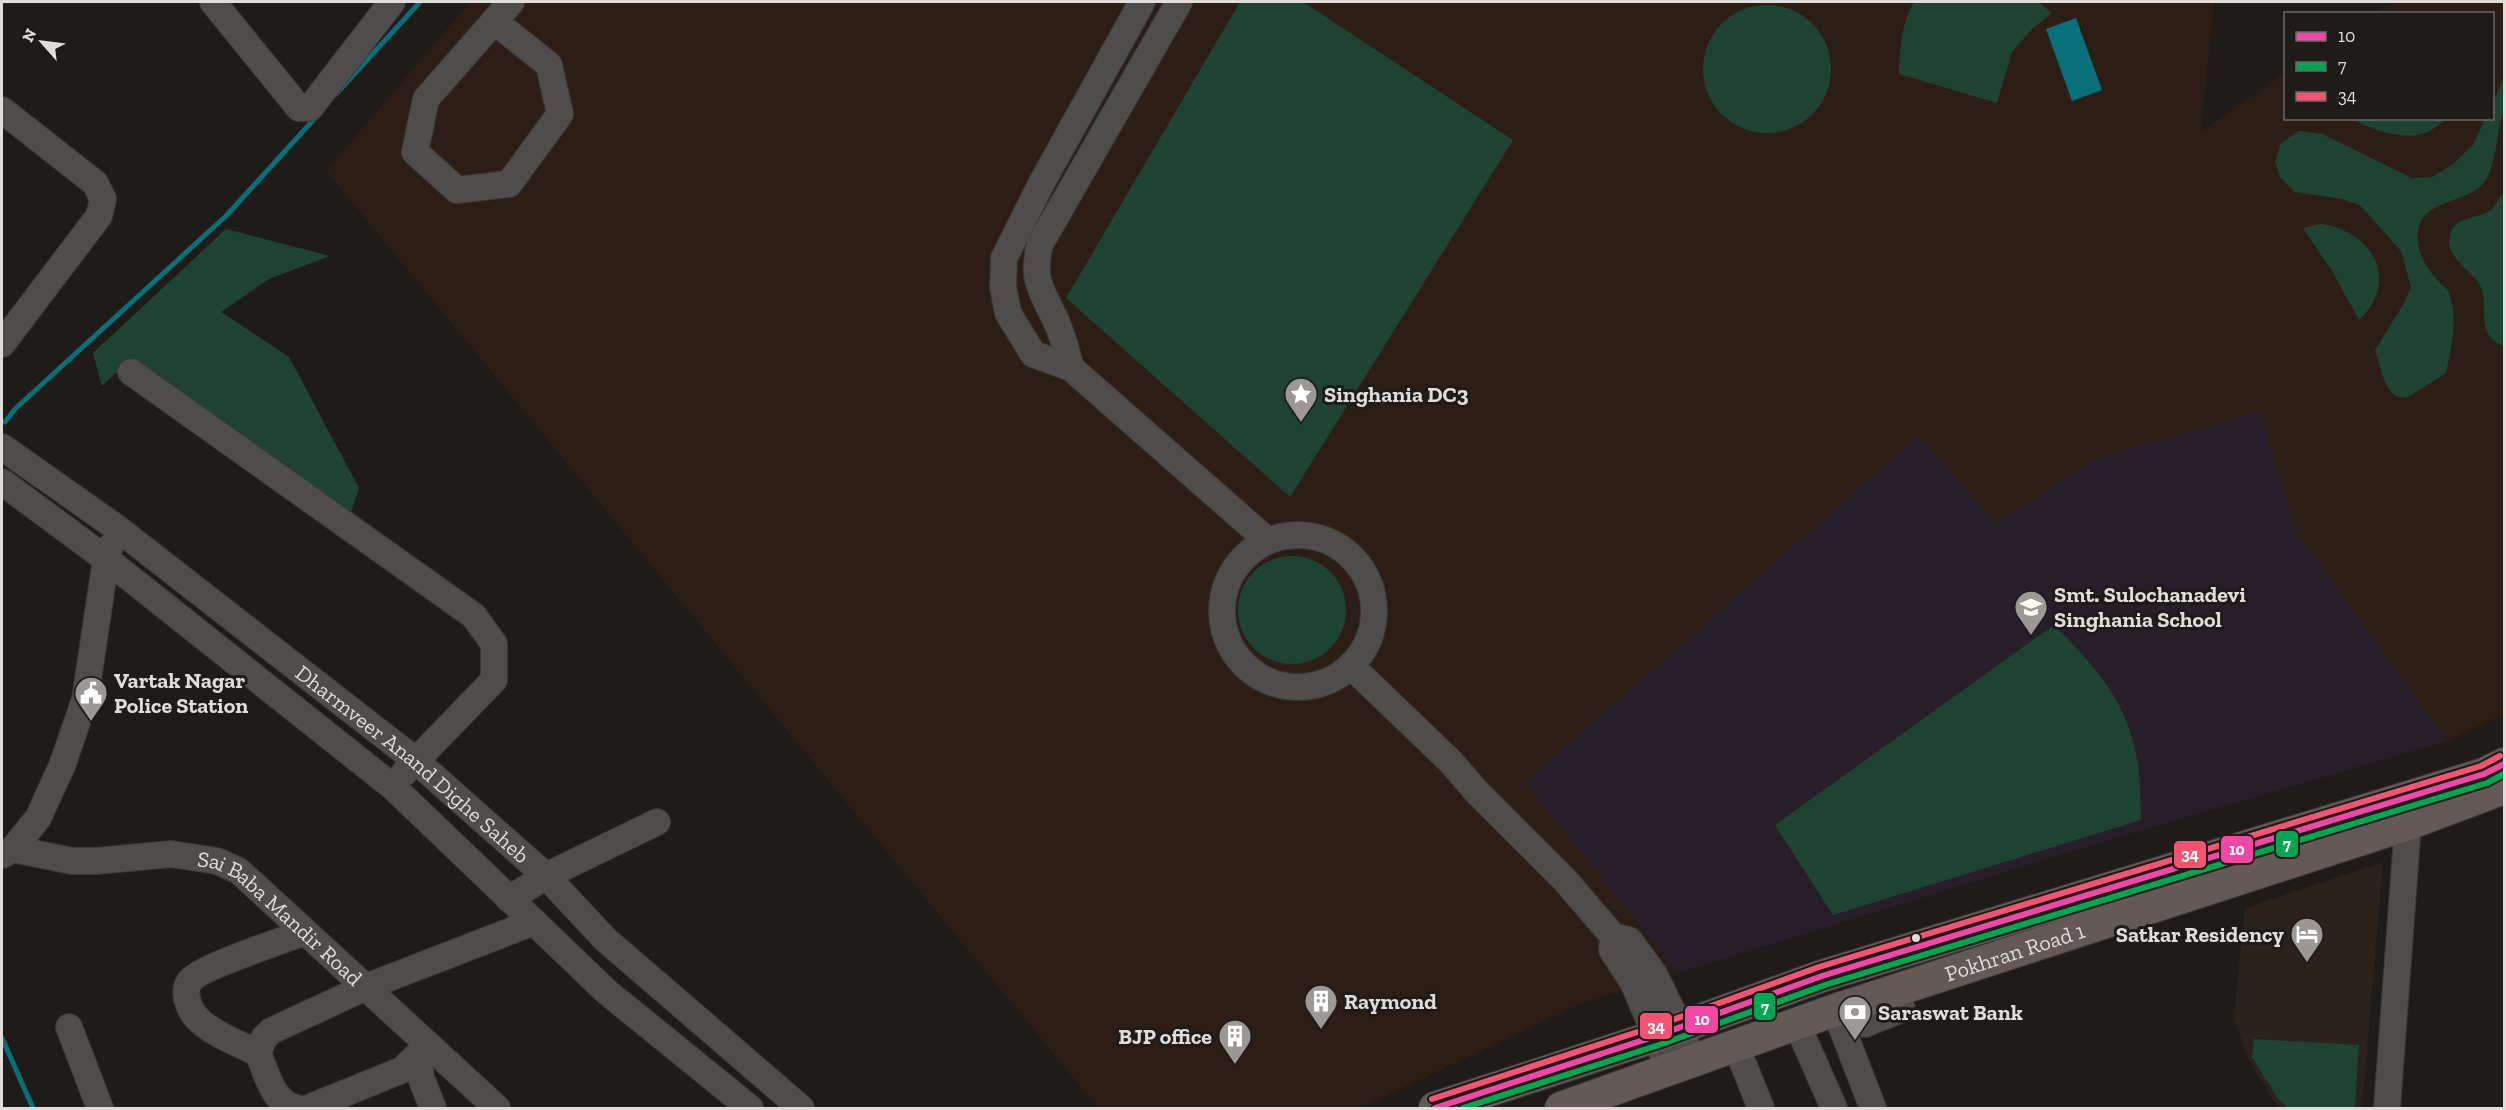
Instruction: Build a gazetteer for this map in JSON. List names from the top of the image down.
{
  "streets": {
    "main road": ["Pokhran Road 1"],
    "street": ["Dharmveer Anand Dighe Saheb", "Sai Baba Mandir Road"]
  },
  "places": {
    "place": ["Singhania DC3"],
    "school or university": ["Smt. Sulochanadevi Singhania School"],
    "public building": ["Vartak Nagar Police Station"],
    "hotel": ["Satkar Residency"],
    "building": ["Raymond", "BJP office"],
    "bank": ["Saraswat Bank"]
  },
  "lines": ["transit line 34", "transit line 10", "transit line 7"],
  "legend": ["10", "7", "34"],
  "north": "top left"
}
